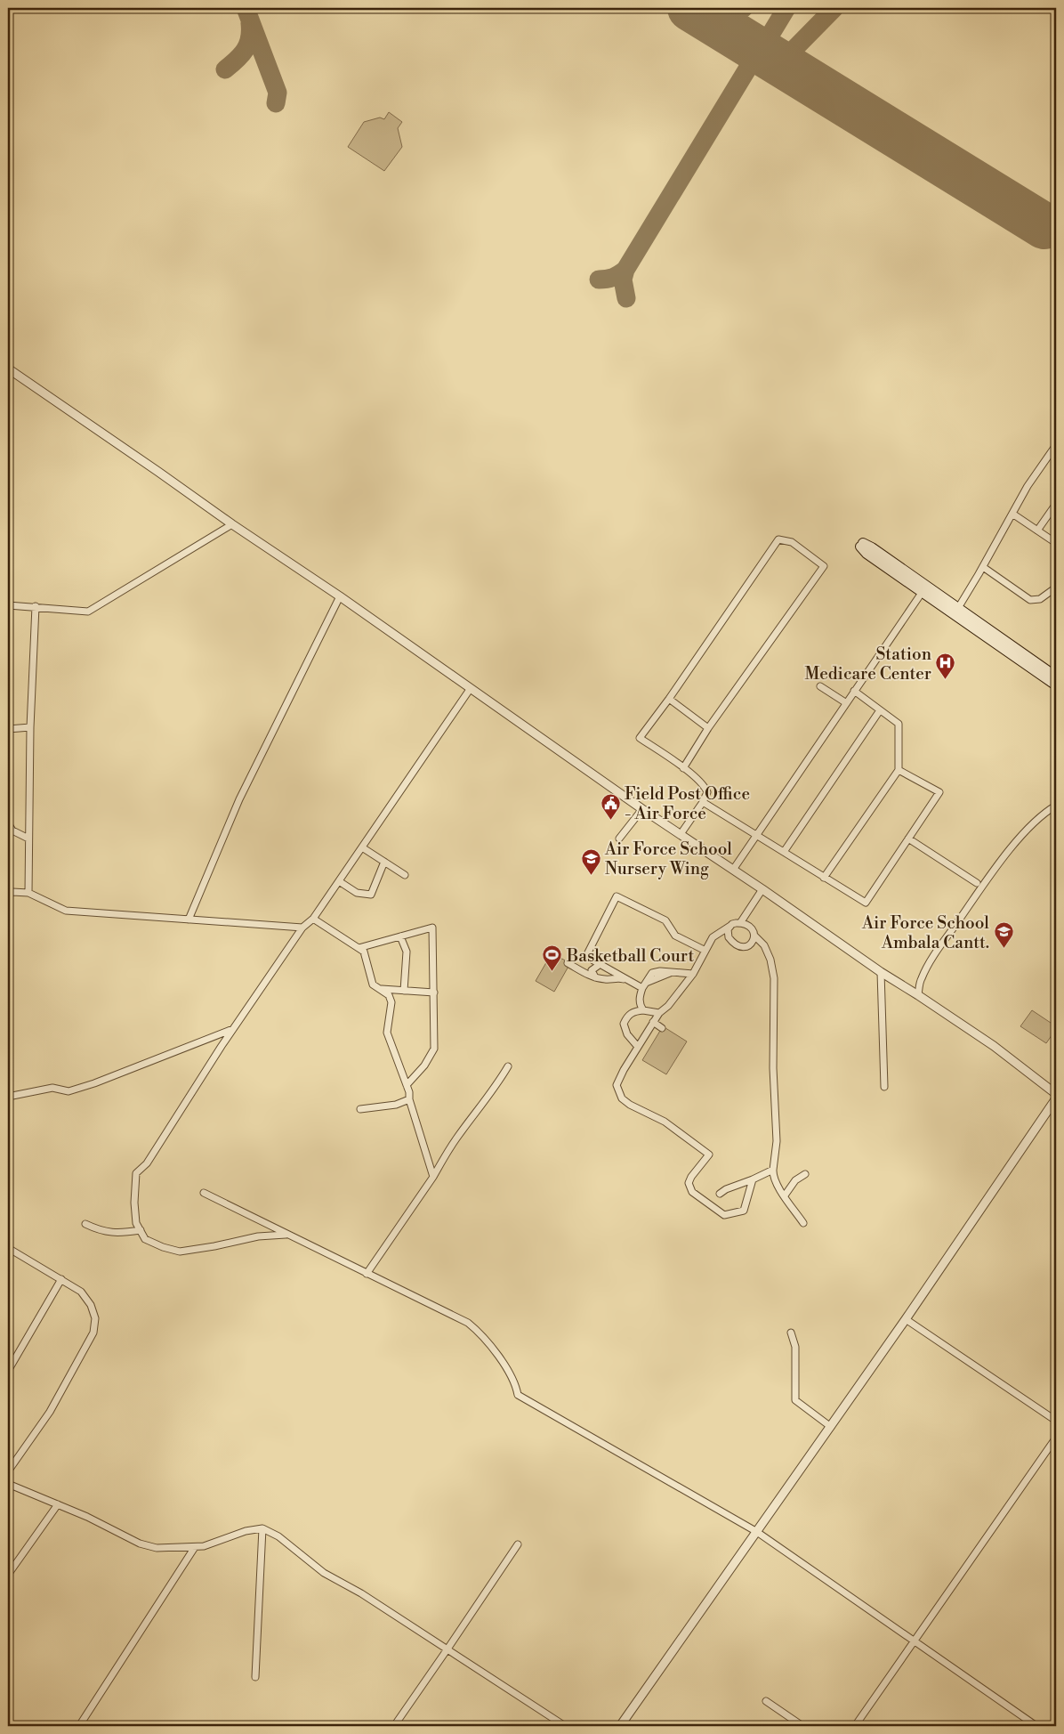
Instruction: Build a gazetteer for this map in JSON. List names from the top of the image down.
{
  "places": {
    "hospital": ["Station Medicare Center"],
    "public building": ["Field Post Office - Air Force"],
    "school or university": ["Air Force School Nursery Wing", "Air Force School Ambala Cantt."],
    "sports": ["Basketball Court"]
  }
}
